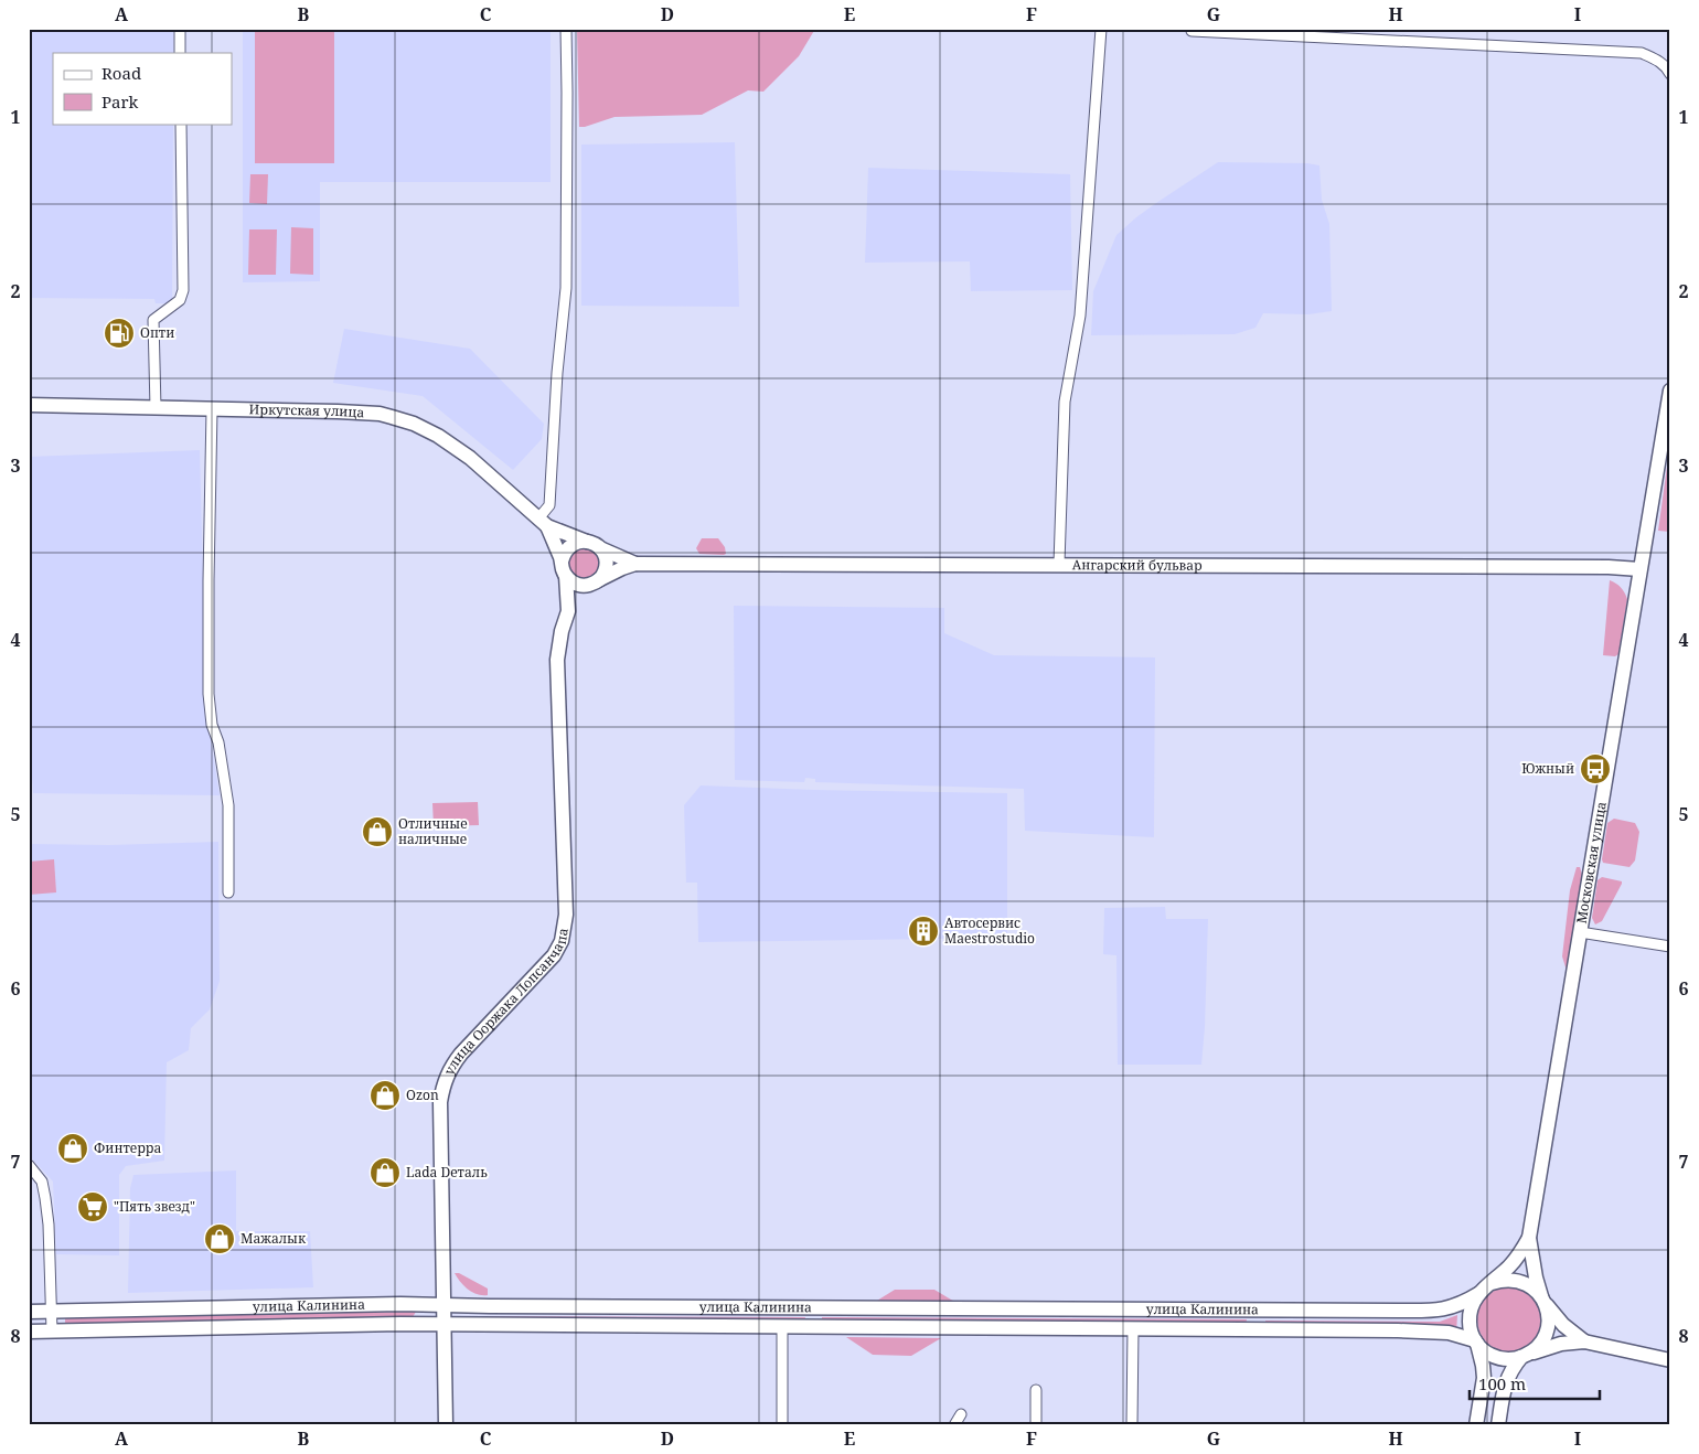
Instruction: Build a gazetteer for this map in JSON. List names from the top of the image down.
{
  "streets": {
    "main road": [
      "Иркутская улица",
      "Ангарский бульвар",
      "Московская улица",
      "улица Ооржака Лопсанчапа",
      "улица Калинина"
    ]
  },
  "crossings": [
    ["Иркутская улица", "Ангарский бульвар"],
    ["Иркутская улица", "улица Ооржака Лопсанчапа"],
    ["Ангарский бульвар", "Московская улица"],
    ["Ангарский бульвар", "улица Ооржака Лопсанчапа"],
    ["Московская улица", "улица Калинина"],
    ["улица Ооржака Лопсанчапа", "улица Калинина"]
  ],
  "places": {
    "fuel station": ["Опти"],
    "bus stop": ["Южный"],
    "shop": [
      "Отличные наличные",
      "Ozon",
      "Финтерра",
      "Lada Dеталь",
      "Мажалык"
    ],
    "building": ["Автосервис Maestrostudio"],
    "supermarket": ["\"Пять звезд\""]
  },
  "legend": ["Road", "Park"],
  "scale_bar": "100 m",
  "grid": {
    "columns": [
      "A",
      "B",
      "C",
      "D",
      "E",
      "F",
      "G",
      "H",
      "I"
    ],
    "rows": [
      "1",
      "2",
      "3",
      "4",
      "5",
      "6",
      "7",
      "8"
    ]
  }
}
